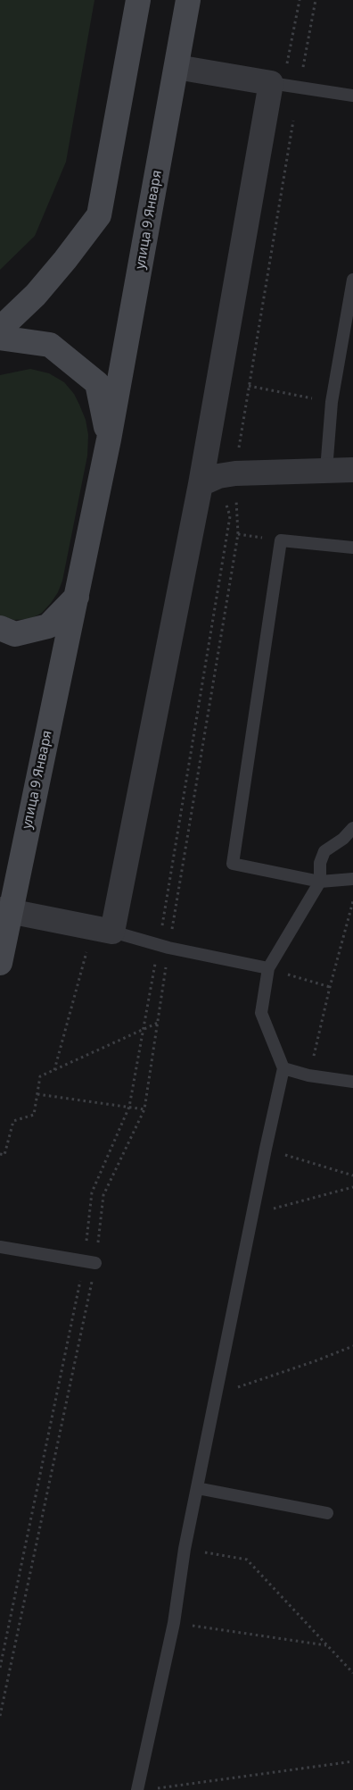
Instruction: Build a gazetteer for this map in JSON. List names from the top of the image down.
{
  "streets": {
    "main road": ["улица 9 Января"]
  }
}
